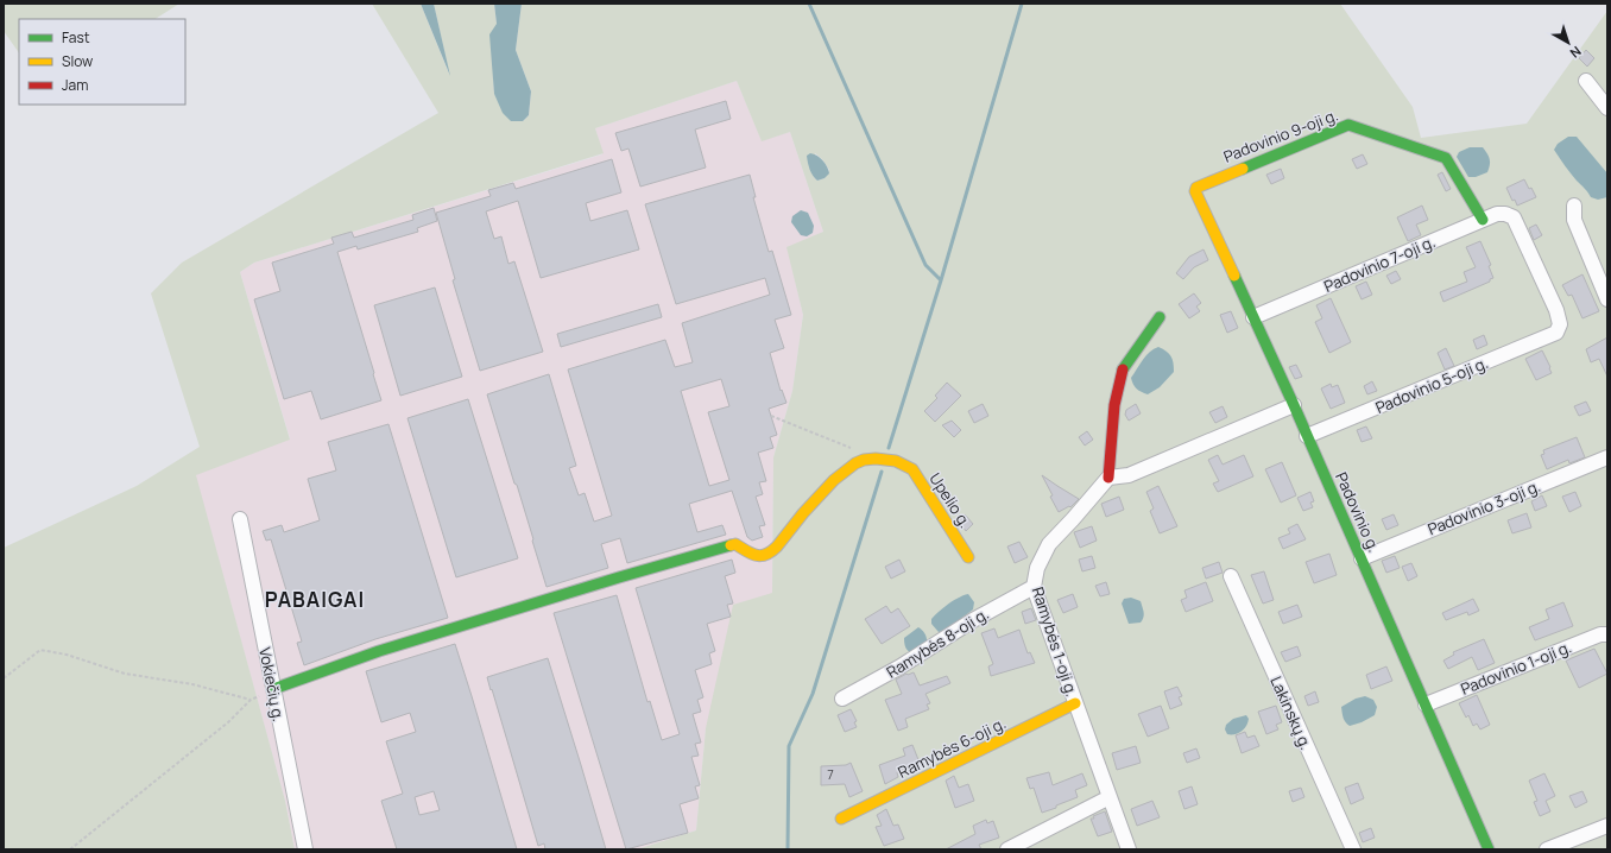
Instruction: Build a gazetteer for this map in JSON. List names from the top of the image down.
{
  "streets": {
    "street": [
      "Padovinio 9-oji g.",
      "Padovinio 7-oji g.",
      "Padovinio 5-oji g.",
      "Upelio g.",
      "Padovinio 3-oji g.",
      "Padovinio g.",
      "Ramybės 1-oji g.",
      "Ramybės 8-oji g.",
      "Padovinio 1-oji g.",
      "Vokiečių g.",
      "Lakinskų g.",
      "Ramybės 6-oji g."
    ]
  },
  "crossings": [
    ["Padovinio 9-oji g.", "Padovinio 7-oji g."],
    ["Padovinio 9-oji g.", "Padovinio g."],
    ["Padovinio 7-oji g.", "Padovinio 5-oji g."],
    ["Padovinio 7-oji g.", "Padovinio g."],
    ["Padovinio 5-oji g.", "Padovinio g."],
    ["Padovinio 3-oji g.", "Padovinio g."],
    ["Padovinio g.", "Padovinio 1-oji g."],
    ["Ramybės 1-oji g.", "Ramybės 8-oji g."],
    ["Ramybės 1-oji g.", "Ramybės 6-oji g."]
  ],
  "districts": ["PABAIGAI"],
  "house_numbers": ["7"],
  "legend": ["Fast", "Slow", "Jam"],
  "north": "bottom right"
}
